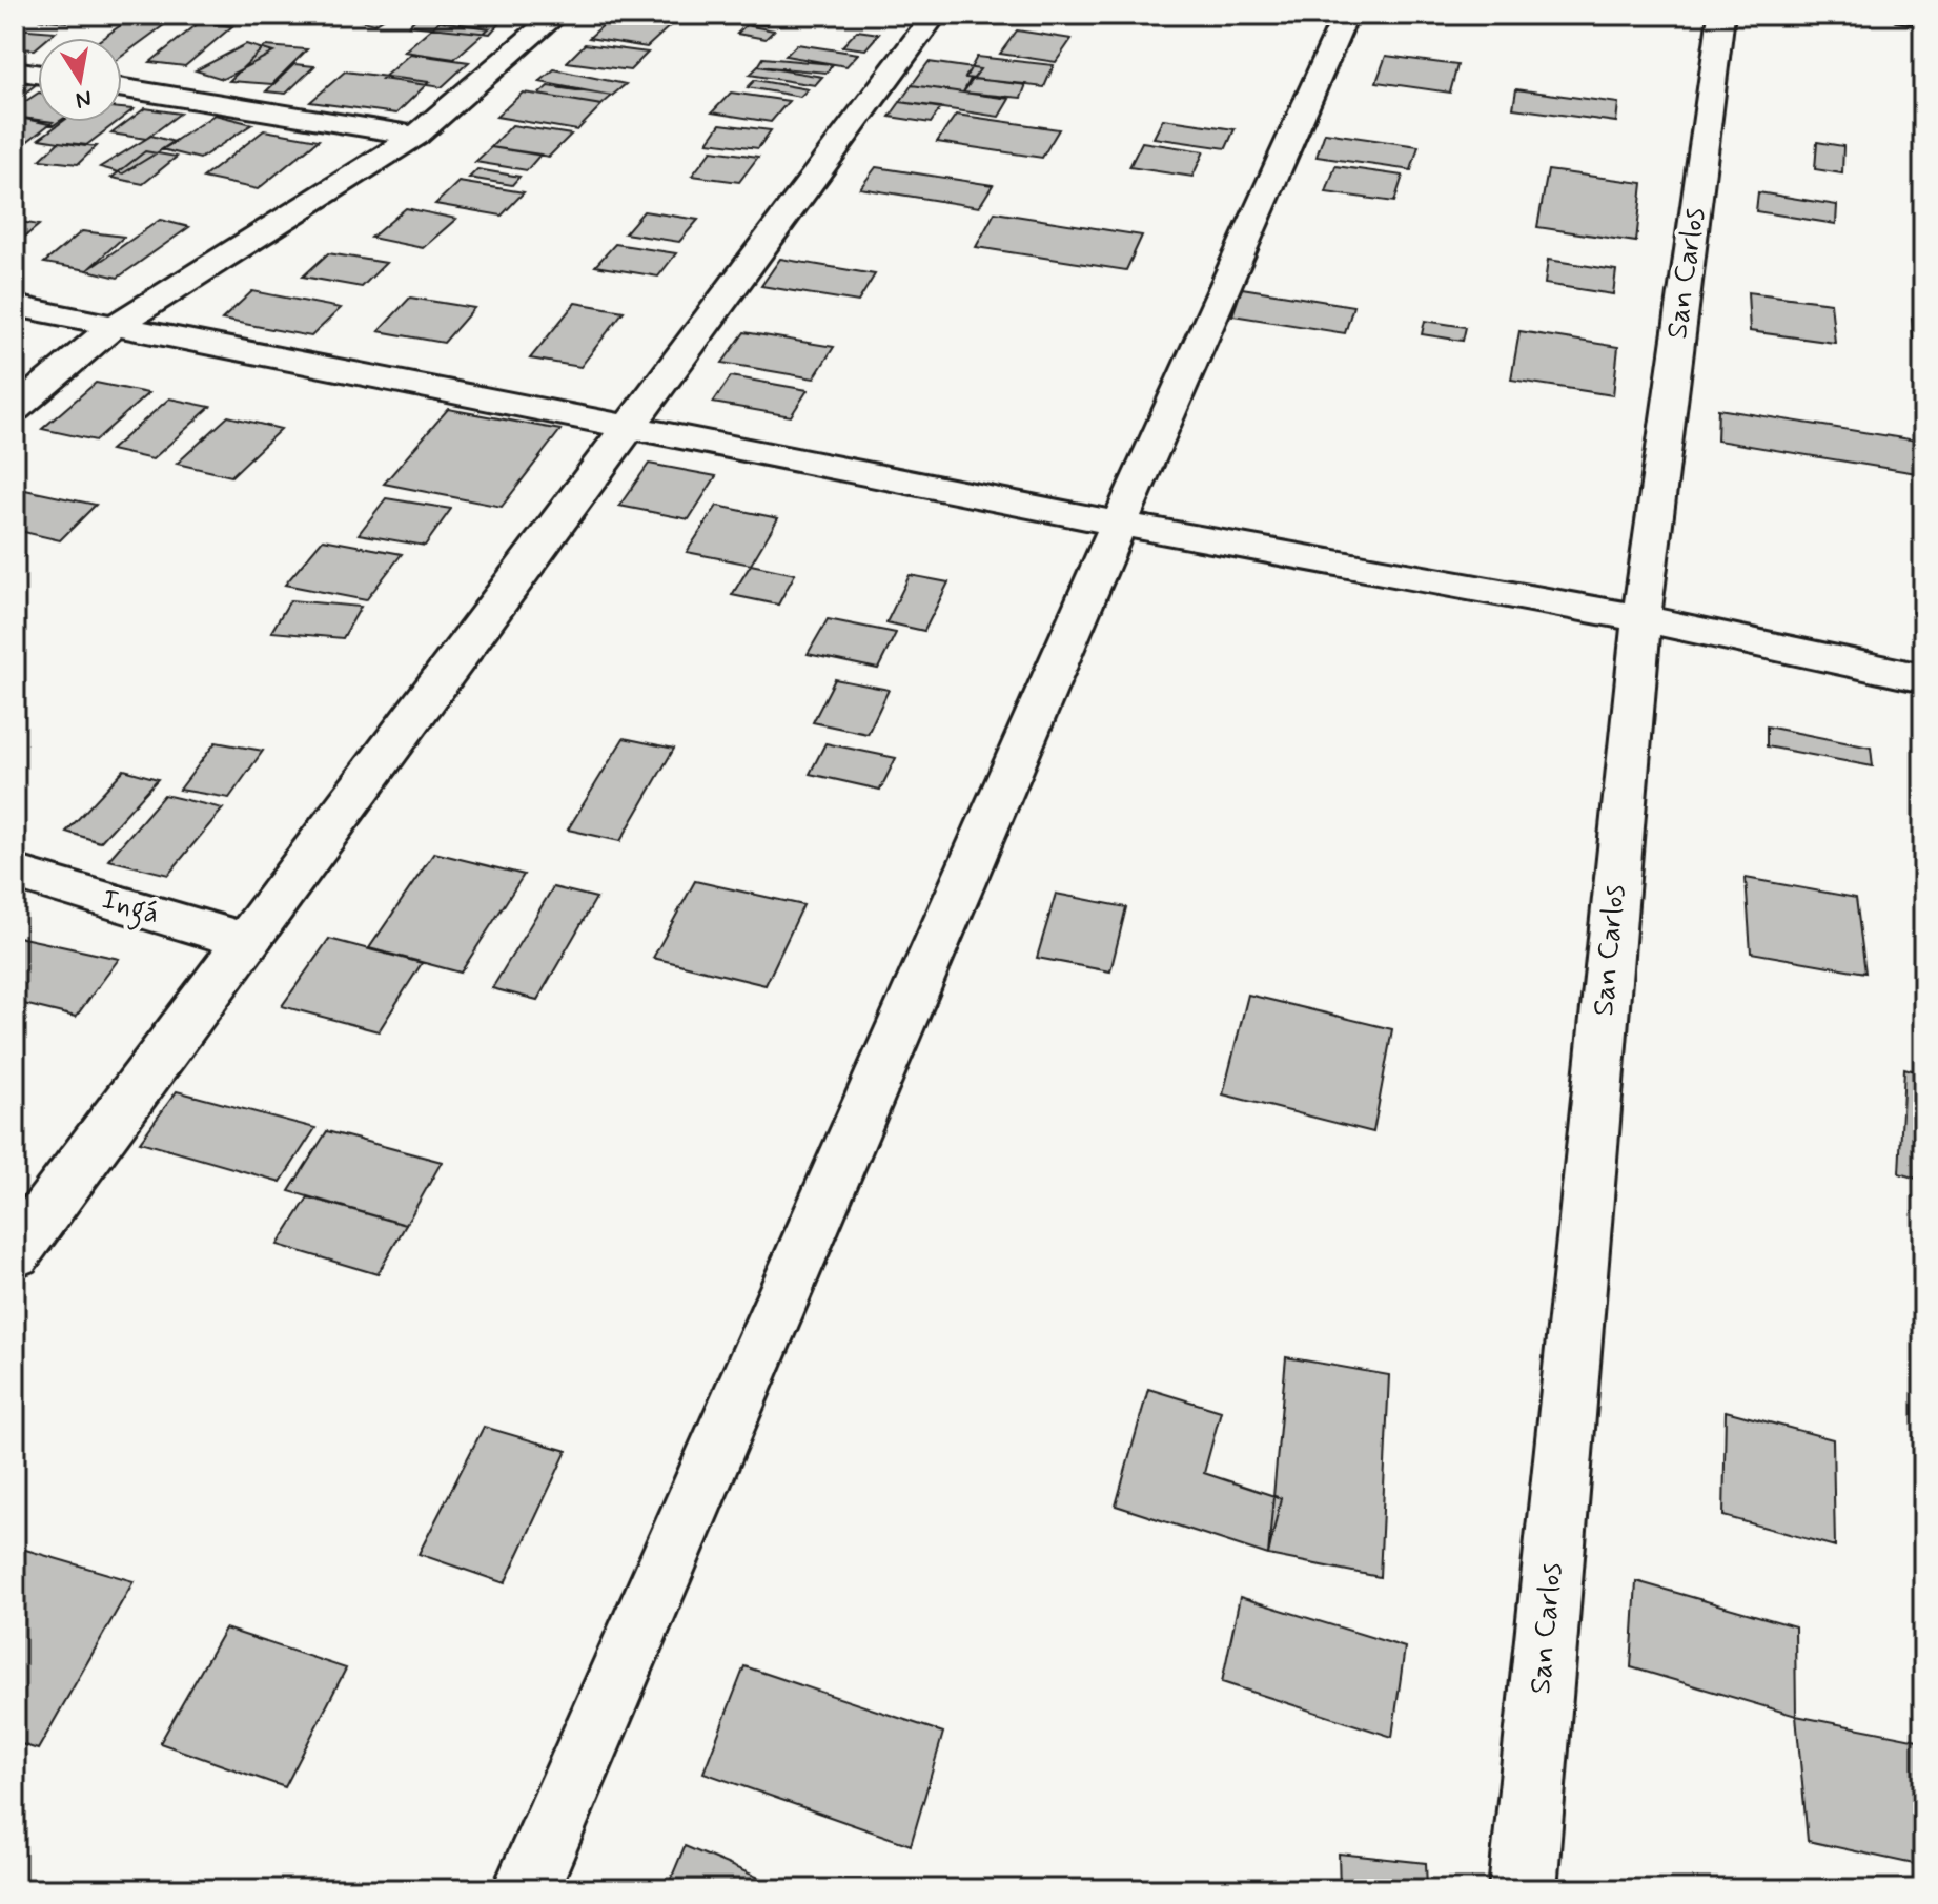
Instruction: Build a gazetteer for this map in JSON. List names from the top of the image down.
{
  "streets": {
    "street": ["San Carlos", "Ingá"]
  },
  "north": "bottom"
}
